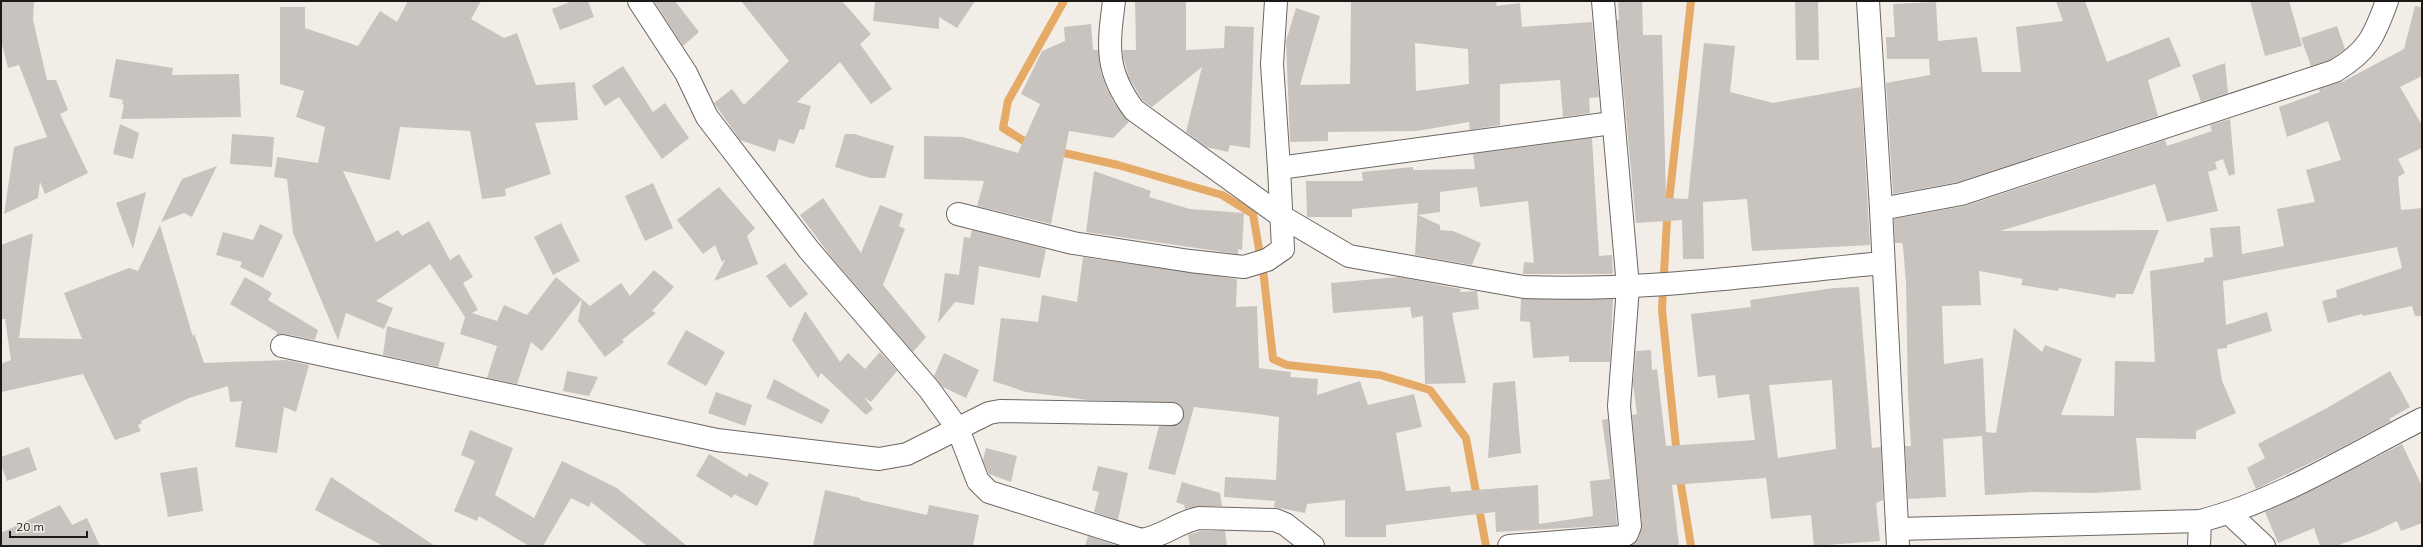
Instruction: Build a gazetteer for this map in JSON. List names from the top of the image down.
{
  "scale_bar": "20 m"
}
